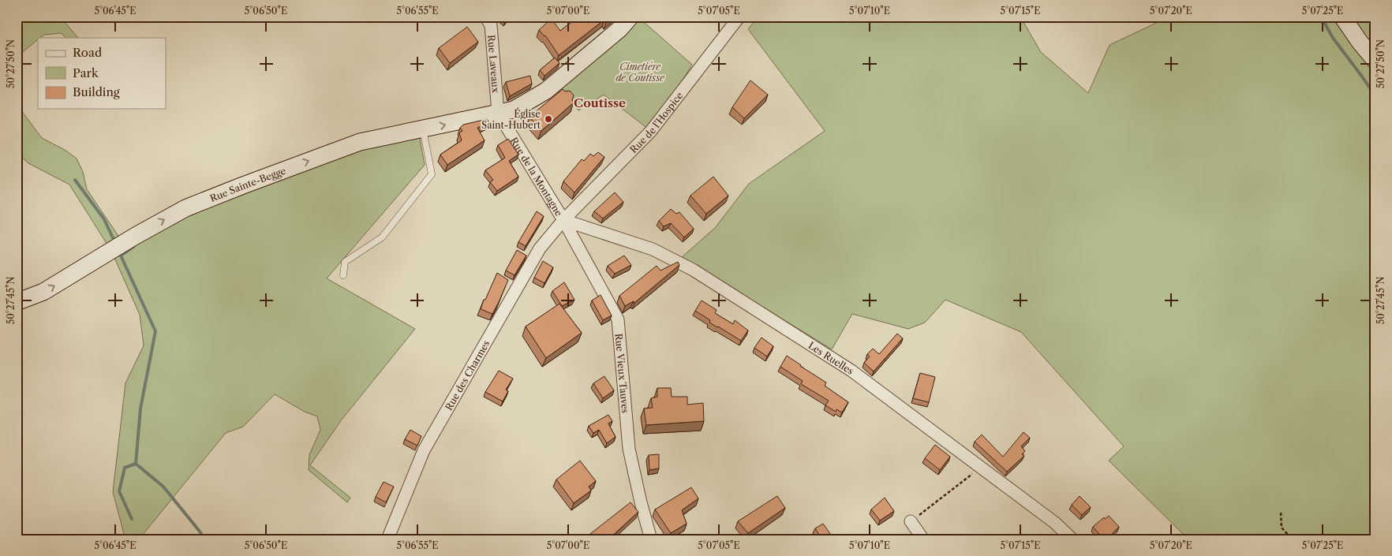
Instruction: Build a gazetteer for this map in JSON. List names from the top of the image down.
{
  "streets": {
    "street": [
      "Rue Laveaux",
      "Rue de l'Hospice",
      "Rue de la Montagne",
      "Rue Sainte-Begge",
      "Les Ruelles",
      "Rue Vieux Tauves",
      "Rue des Charmes"
    ]
  },
  "crossings": [
    ["Rue Laveaux", "Rue de la Montagne"],
    ["Rue Laveaux", "Rue Sainte-Begge"],
    ["Rue de l'Hospice", "Rue de la Montagne"],
    ["Rue de l'Hospice", "Les Ruelles"],
    ["Rue de l'Hospice", "Rue Vieux Tauves"],
    ["Rue de l'Hospice", "Rue des Charmes"],
    ["Rue de la Montagne", "Rue Sainte-Begge"],
    ["Rue de la Montagne", "Les Ruelles"],
    ["Rue de la Montagne", "Rue Vieux Tauves"],
    ["Rue de la Montagne", "Rue des Charmes"],
    ["Les Ruelles", "Rue Vieux Tauves"],
    ["Les Ruelles", "Rue des Charmes"],
    ["Rue Vieux Tauves", "Rue des Charmes"]
  ],
  "one_way": ["Rue Sainte-Begge"],
  "districts": ["Coutisse"],
  "parks": ["Cimetière de Coutisse"],
  "places": ["Église Saint-Hubert"],
  "legend": ["Road", "Park", "Building"],
  "coordinates": [
    "5°06'45\"E",
    "5°06'50\"E",
    "5°06'55\"E",
    "5°07'00\"E",
    "5°07'05\"E",
    "5°07'10\"E",
    "5°07'15\"E",
    "5°07'20\"E",
    "5°07'25\"E",
    "50°27'50\"N",
    "50°27'45\"N"
  ]
}
